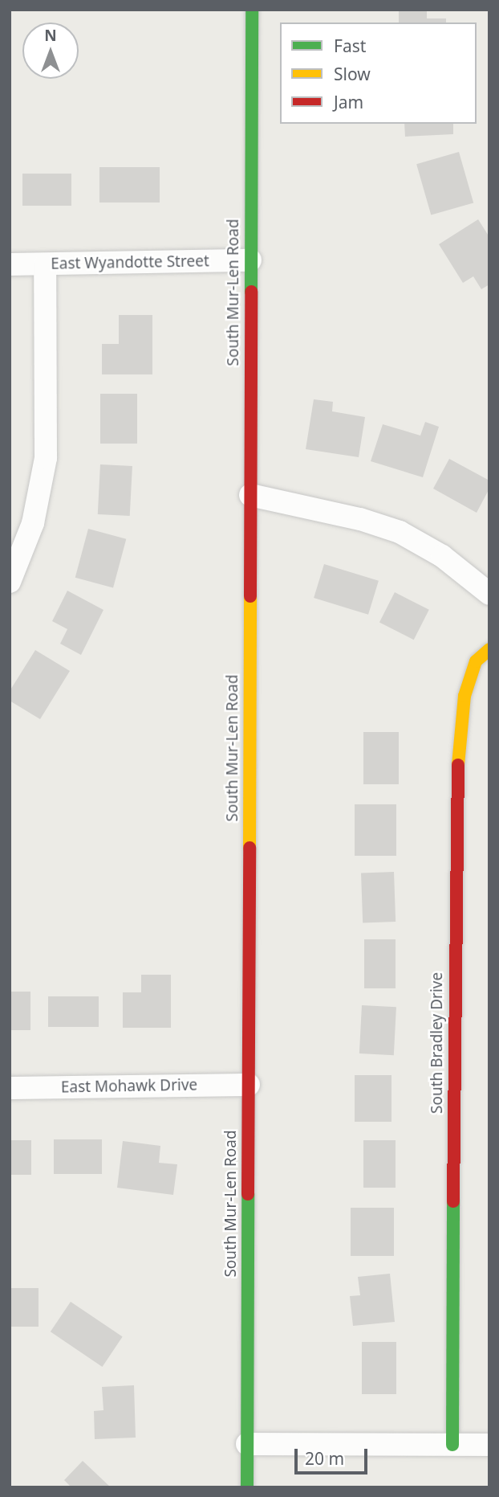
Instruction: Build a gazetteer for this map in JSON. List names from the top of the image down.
{
  "streets": {
    "main road": ["South Mur-Len Road", "South Bradley Drive"],
    "street": ["East Wyandotte Street", "East Mohawk Drive"]
  },
  "crossings": [
    ["East Wyandotte Street", "South Mur-Len Road"],
    ["South Mur-Len Road", "East Mohawk Drive"]
  ],
  "legend": ["Fast", "Slow", "Jam"],
  "scale_bar": "20 m",
  "north": "top"
}
